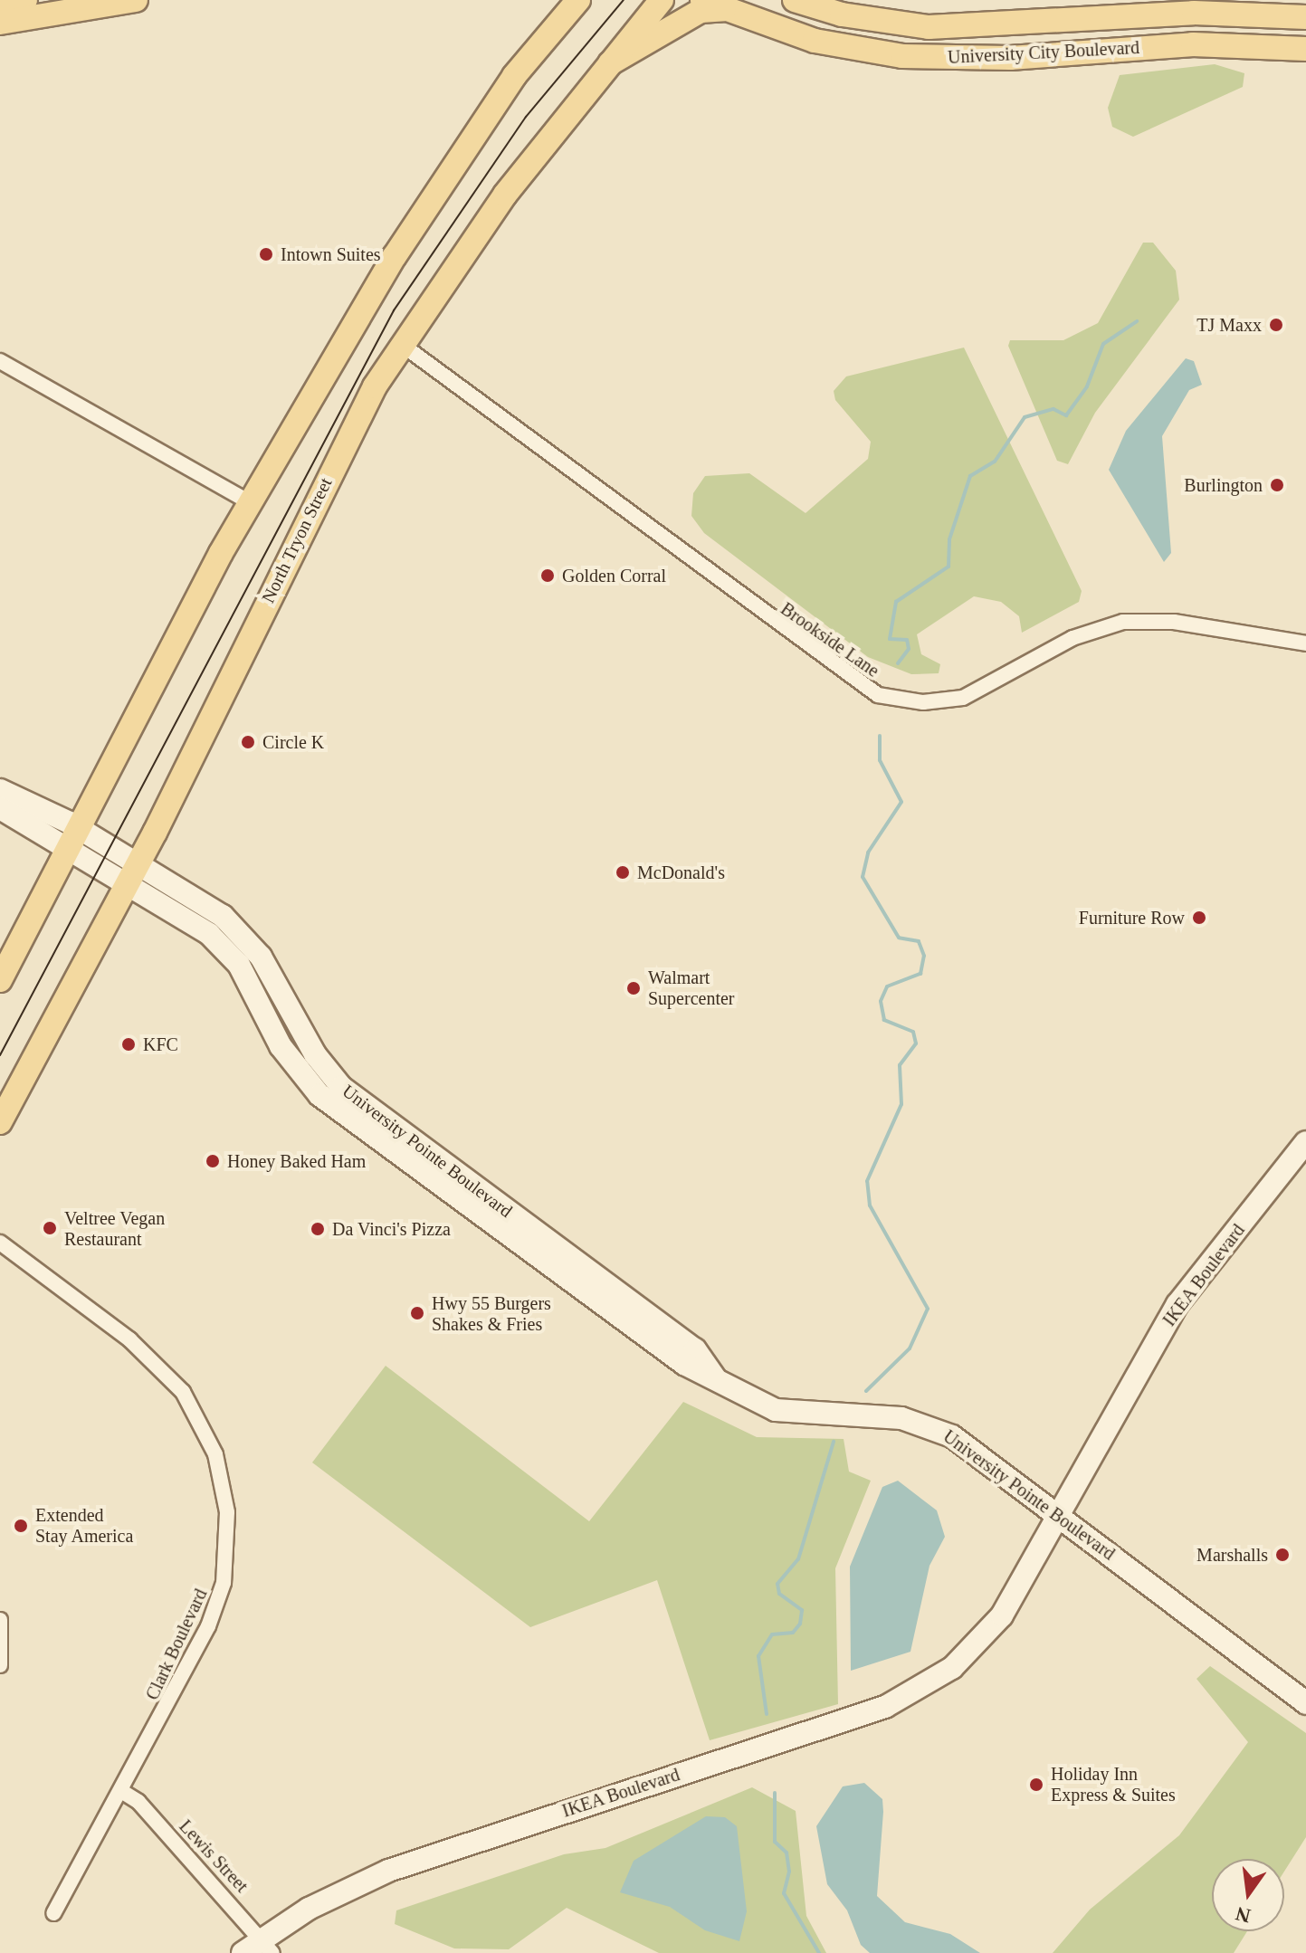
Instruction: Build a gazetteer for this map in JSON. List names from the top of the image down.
{
  "streets": {
    "main road": ["University City Boulevard", "North Tryon Street"],
    "street": [
      "Brookside Lane",
      "University Pointe Boulevard",
      "IKEA Boulevard",
      "Clark Boulevard",
      "Lewis Street"
    ]
  },
  "crossings": [
    ["North Tryon Street", "Brookside Lane"],
    ["North Tryon Street", "University Pointe Boulevard"],
    ["University Pointe Boulevard", "IKEA Boulevard"],
    ["IKEA Boulevard", "Lewis Street"],
    ["Clark Boulevard", "Lewis Street"]
  ],
  "places": [
    "Intown Suites",
    "TJ Maxx",
    "Burlington",
    "Golden Corral",
    "Circle K",
    "McDonald's",
    "Furniture Row",
    "Walmart Supercenter",
    "KFC",
    "Honey Baked Ham",
    "Veltree Vegan Restaurant",
    "Da Vinci's Pizza",
    "Hwy 55 Burgers Shakes & Fries",
    "Extended Stay America",
    "Marshalls",
    "Holiday Inn Express & Suites"
  ],
  "north": "bottom"
}
